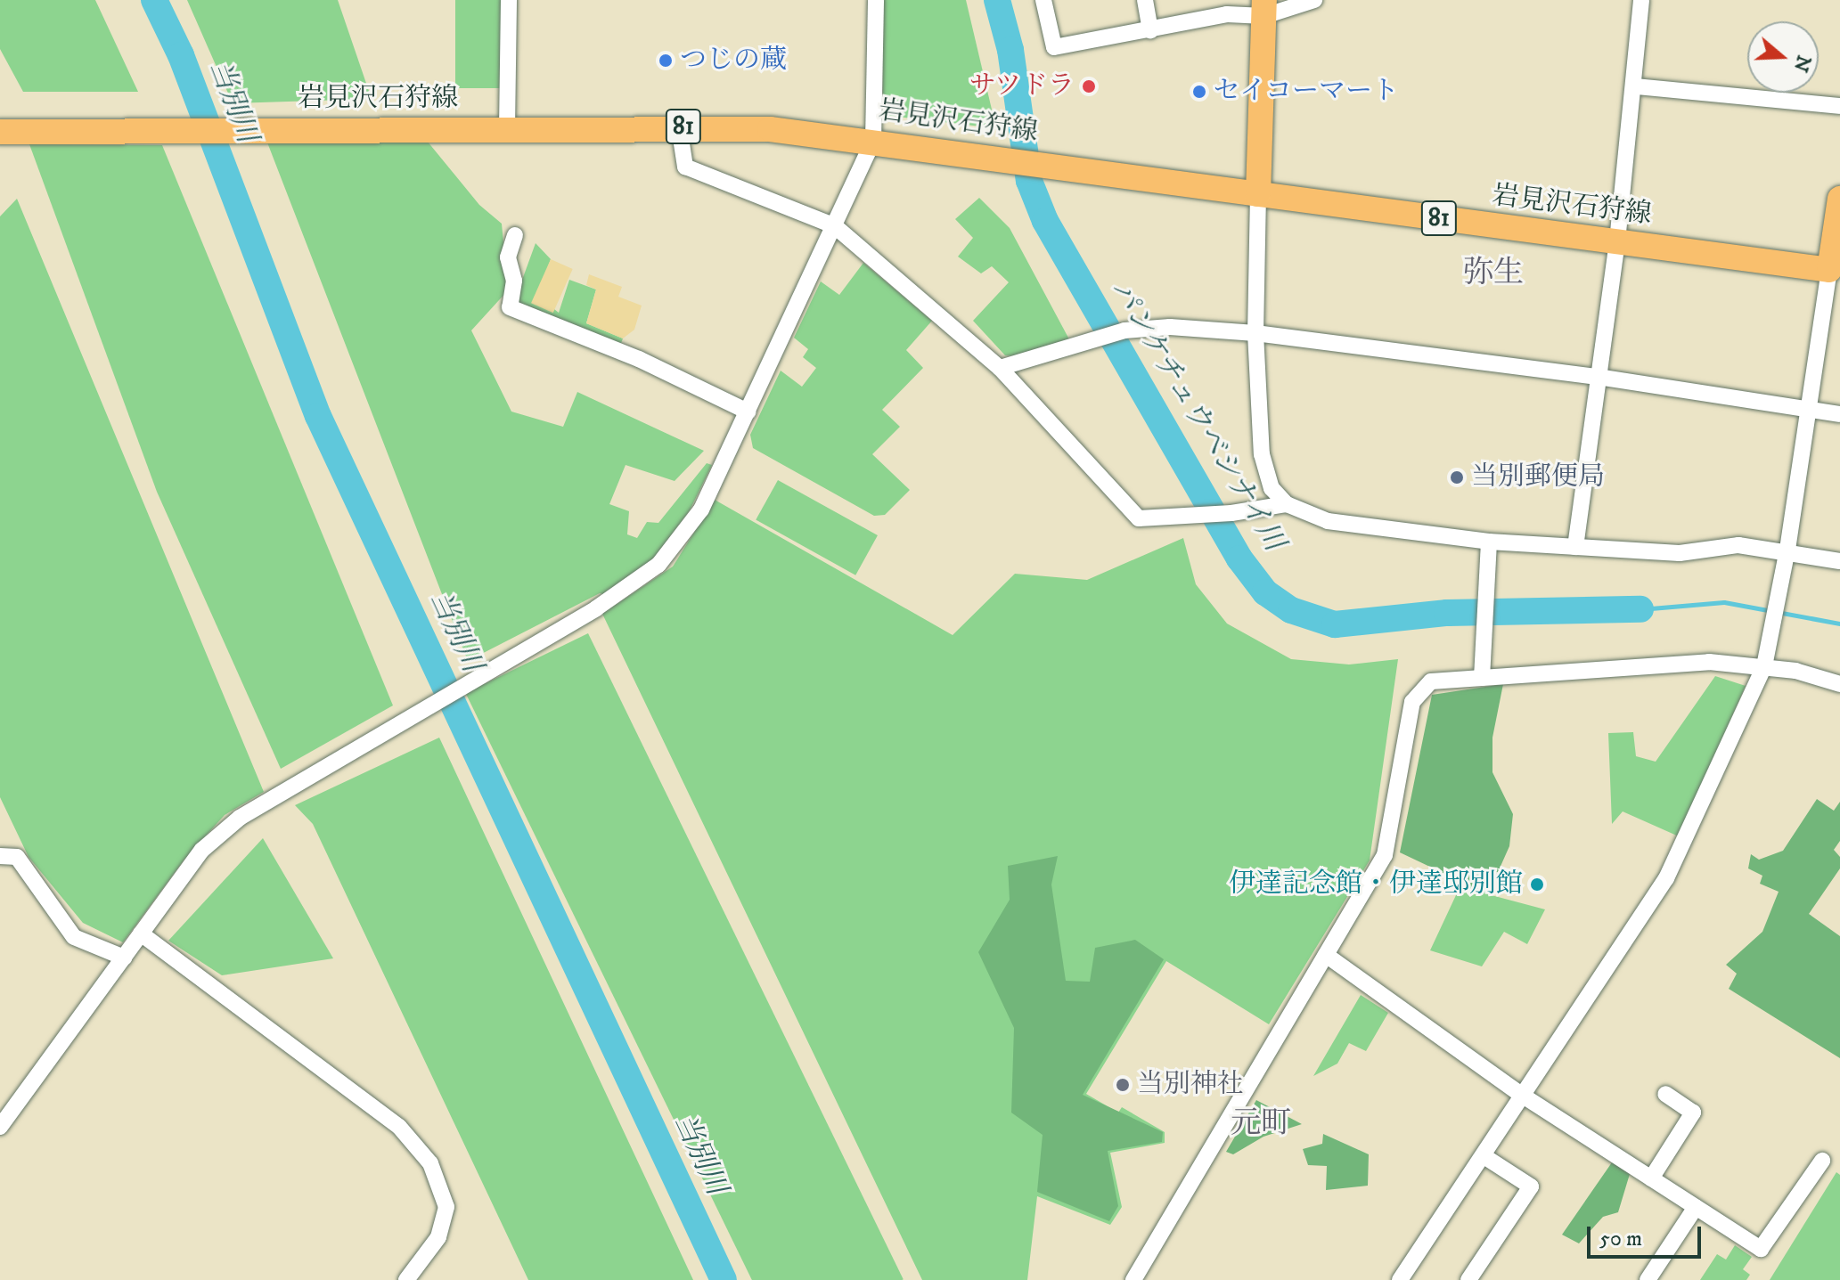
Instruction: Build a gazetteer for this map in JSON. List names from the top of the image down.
{
  "streets": {
    "main road": ["岩見沢石狩線", "81"]
  },
  "districts": ["弥生", "元町"],
  "water": ["当別川", "パンケチュウベシナイ川"],
  "places": [
    "つじの蔵",
    "サツドラ",
    "セイコーマート",
    "当別郵便局",
    "伊達記念館・伊達邸別館",
    "当別神社"
  ],
  "scale_bar": "50 m",
  "north": "right"
}
